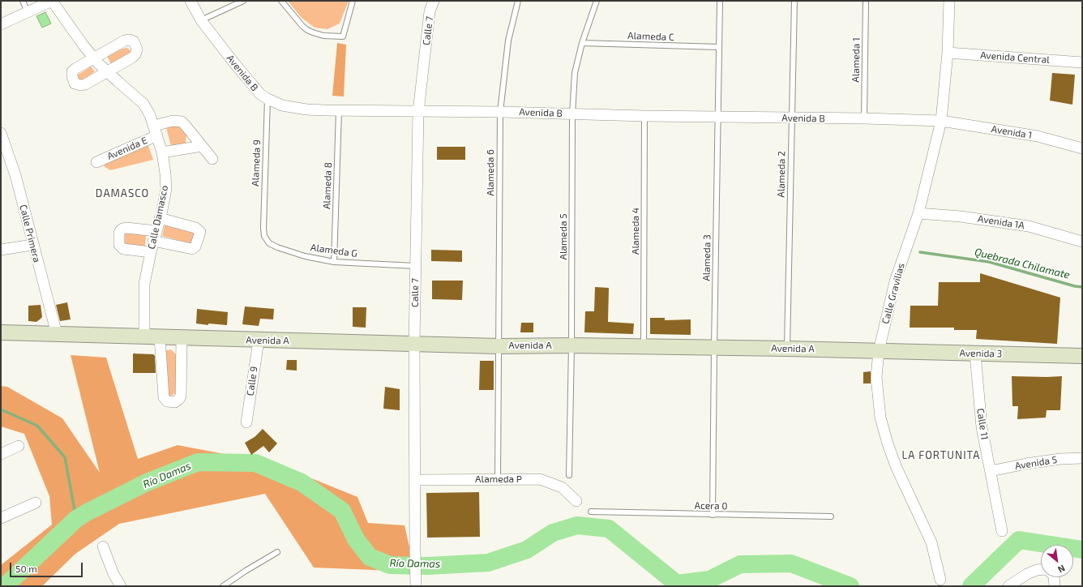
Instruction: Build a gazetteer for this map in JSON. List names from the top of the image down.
{
  "streets": {
    "street": [
      "Calle 7",
      "Avenida Central",
      "Avenida B",
      "Avenida 1",
      "Avenida E",
      "Calle Damasco",
      "Avenida 1A",
      "Calle Primera",
      "Calle Gravilias",
      "Avenida A",
      "Avenida 3",
      "Calle 9",
      "Calle 11",
      "Avenida 5",
      "Alameda P"
    ],
    "lane": [
      "Alameda C",
      "Alameda 1",
      "Alameda 9",
      "Alameda 6",
      "Alameda 2",
      "Alameda 8",
      "Alameda 4",
      "Alameda 5",
      "Alameda G",
      "Alameda 3",
      "Acera 0"
    ]
  },
  "crossings": [
    ["Calle 7", "Avenida B"],
    ["Calle 7", "Alameda G"],
    ["Calle 7", "Avenida A"],
    ["Calle 7", "Alameda P"],
    ["Alameda C", "Alameda 5"],
    ["Alameda C", "Alameda 3"],
    ["Avenida Central", "Calle Gravilias"],
    ["Alameda 1", "Avenida B"],
    ["Avenida B", "Avenida 1"],
    ["Avenida B", "Alameda 9"],
    ["Avenida B", "Alameda 6"],
    ["Avenida B", "Alameda 2"],
    ["Avenida B", "Alameda 8"],
    ["Avenida B", "Alameda 4"],
    ["Avenida B", "Alameda 5"],
    ["Avenida B", "Alameda 3"],
    ["Avenida B", "Calle Gravilias"],
    ["Avenida 1", "Calle Gravilias"],
    ["Avenida E", "Calle Damasco"],
    ["Alameda 9", "Alameda G"],
    ["Alameda 6", "Avenida A"],
    ["Alameda 2", "Avenida A"],
    ["Alameda 8", "Alameda G"],
    ["Calle Damasco", "Avenida A"],
    ["Avenida 1A", "Calle Gravilias"],
    ["Alameda 4", "Avenida A"],
    ["Calle Primera", "Avenida A"],
    ["Alameda 5", "Avenida A"],
    ["Alameda 3", "Avenida A"],
    ["Alameda 3", "Acera 0"],
    ["Calle Gravilias", "Avenida A"],
    ["Calle Gravilias", "Avenida 3"],
    ["Avenida A", "Avenida 3"],
    ["Avenida A", "Calle 9"],
    ["Avenida 3", "Calle 11"],
    ["Calle 11", "Avenida 5"]
  ],
  "districts": ["DAMASCO", "LA FORTUNITA"],
  "water": ["Quebrada Chilamate", "Río Damas"],
  "scale_bar": "50 m",
  "north": "bottom right"
}
